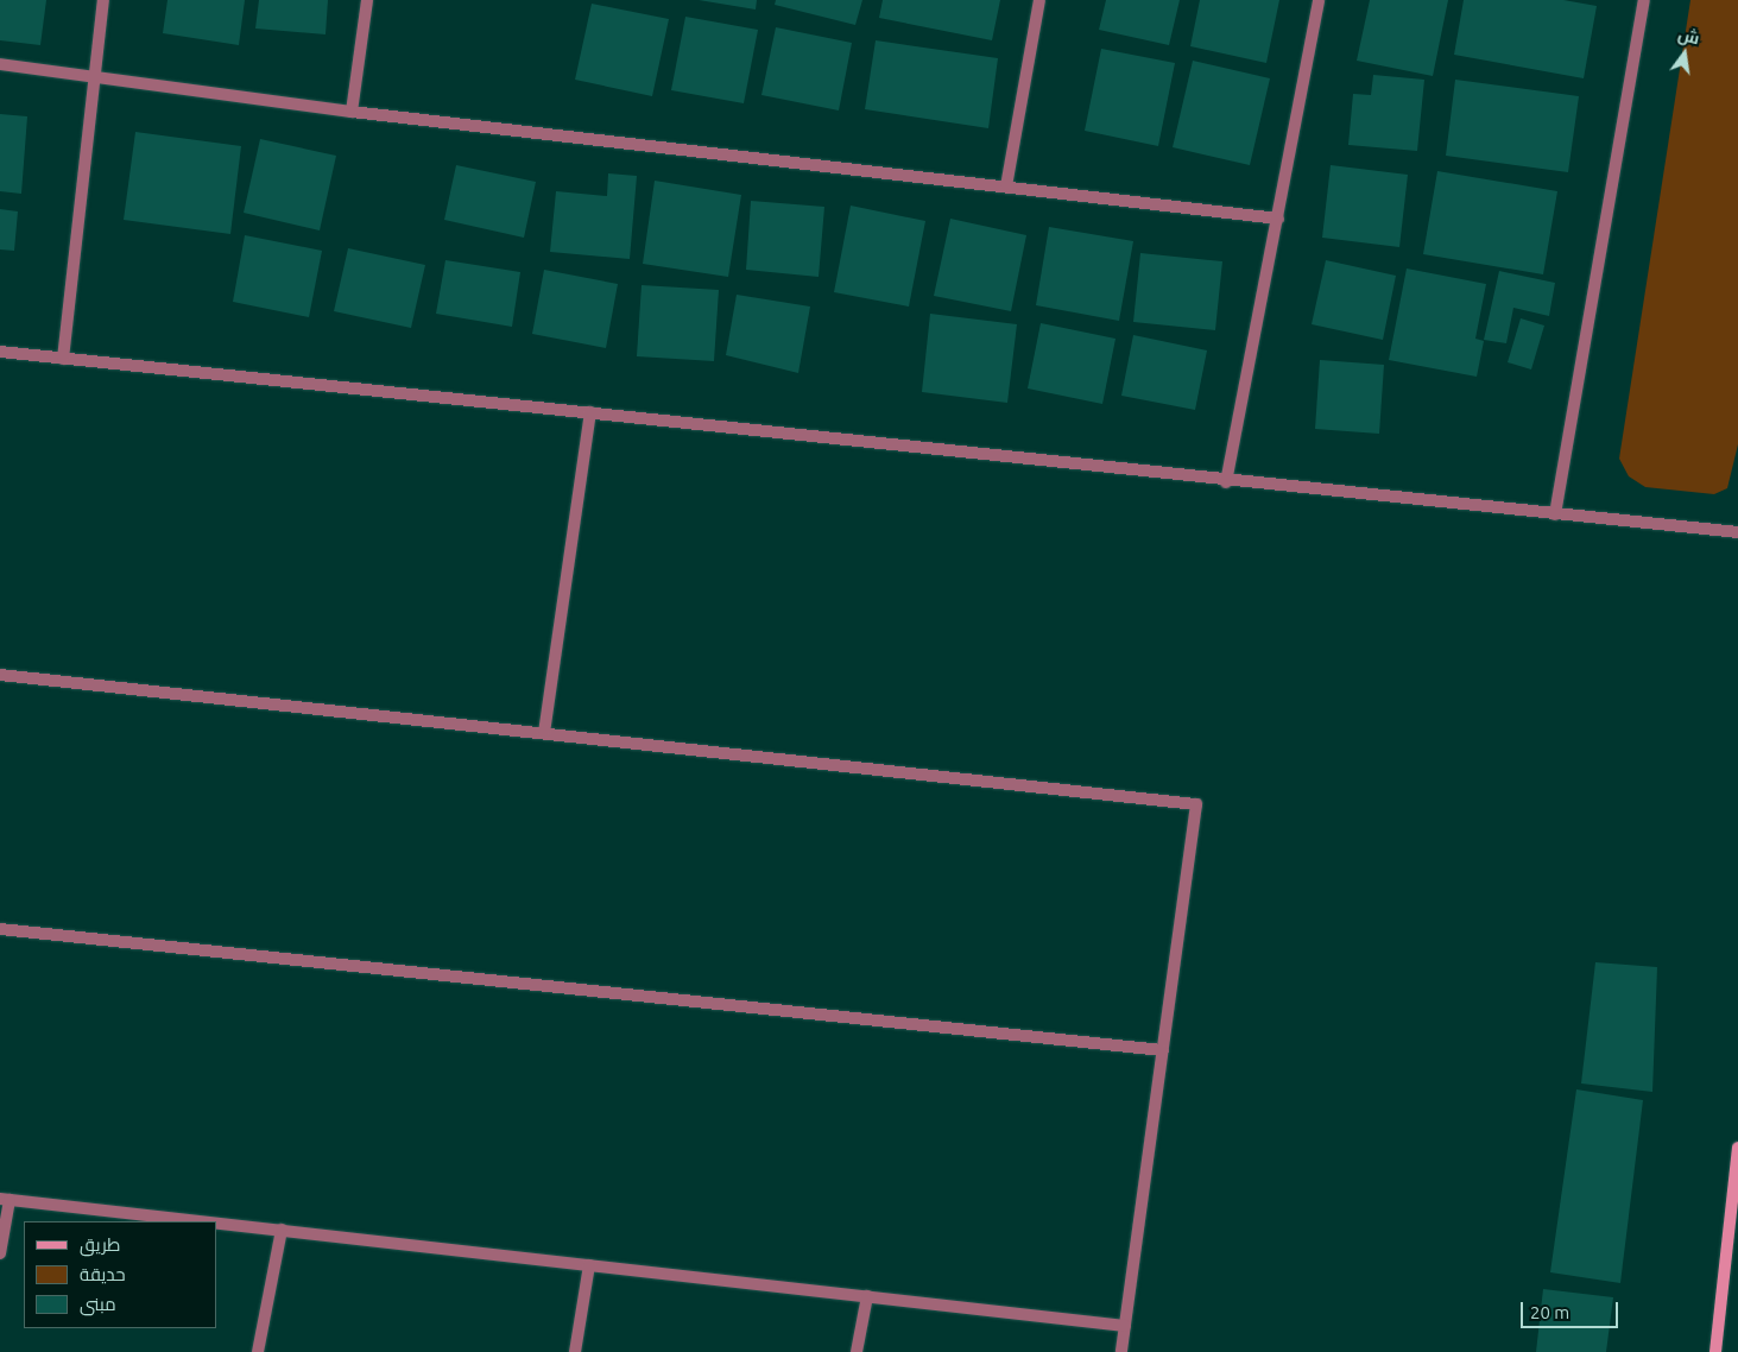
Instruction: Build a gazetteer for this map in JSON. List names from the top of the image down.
{
  "legend": ["طريق", "حديقة", "مبنى"],
  "scale_bar": "20 m",
  "north": "top"
}
